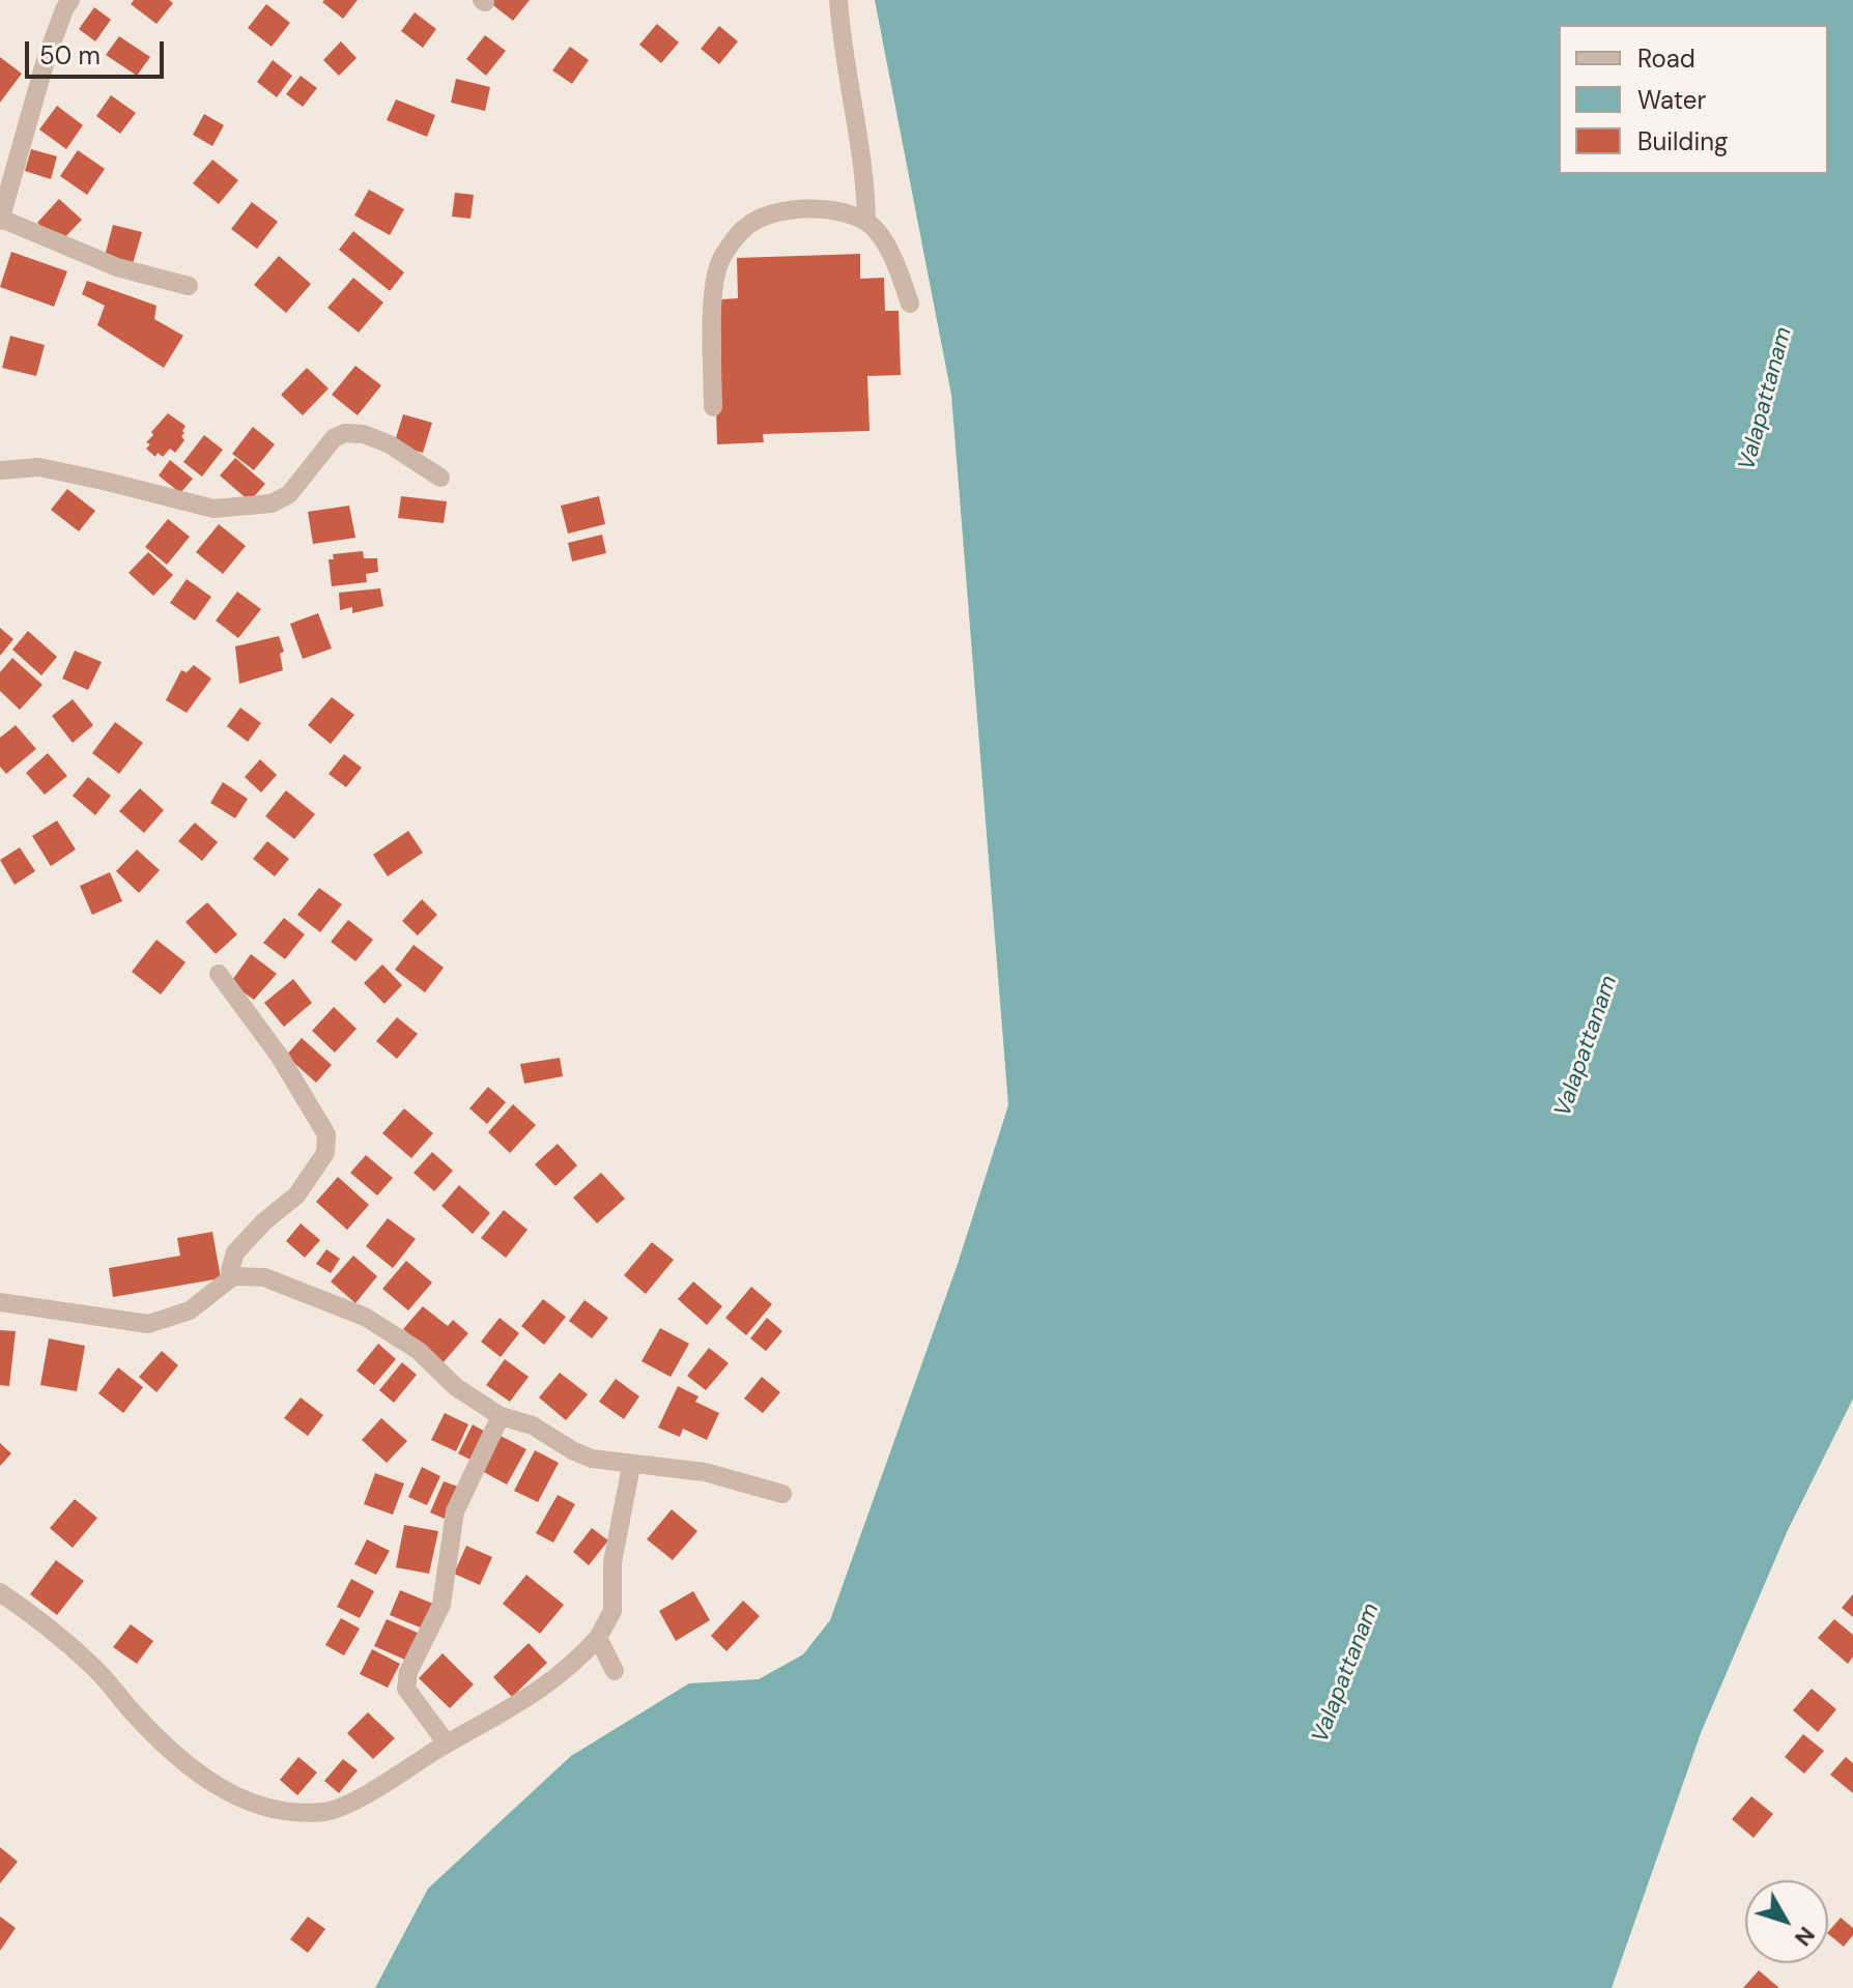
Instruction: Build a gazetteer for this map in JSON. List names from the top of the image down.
{
  "water": ["Valapattanam"],
  "legend": ["Road", "Water", "Building"],
  "scale_bar": "50 m",
  "north": "bottom right"
}
